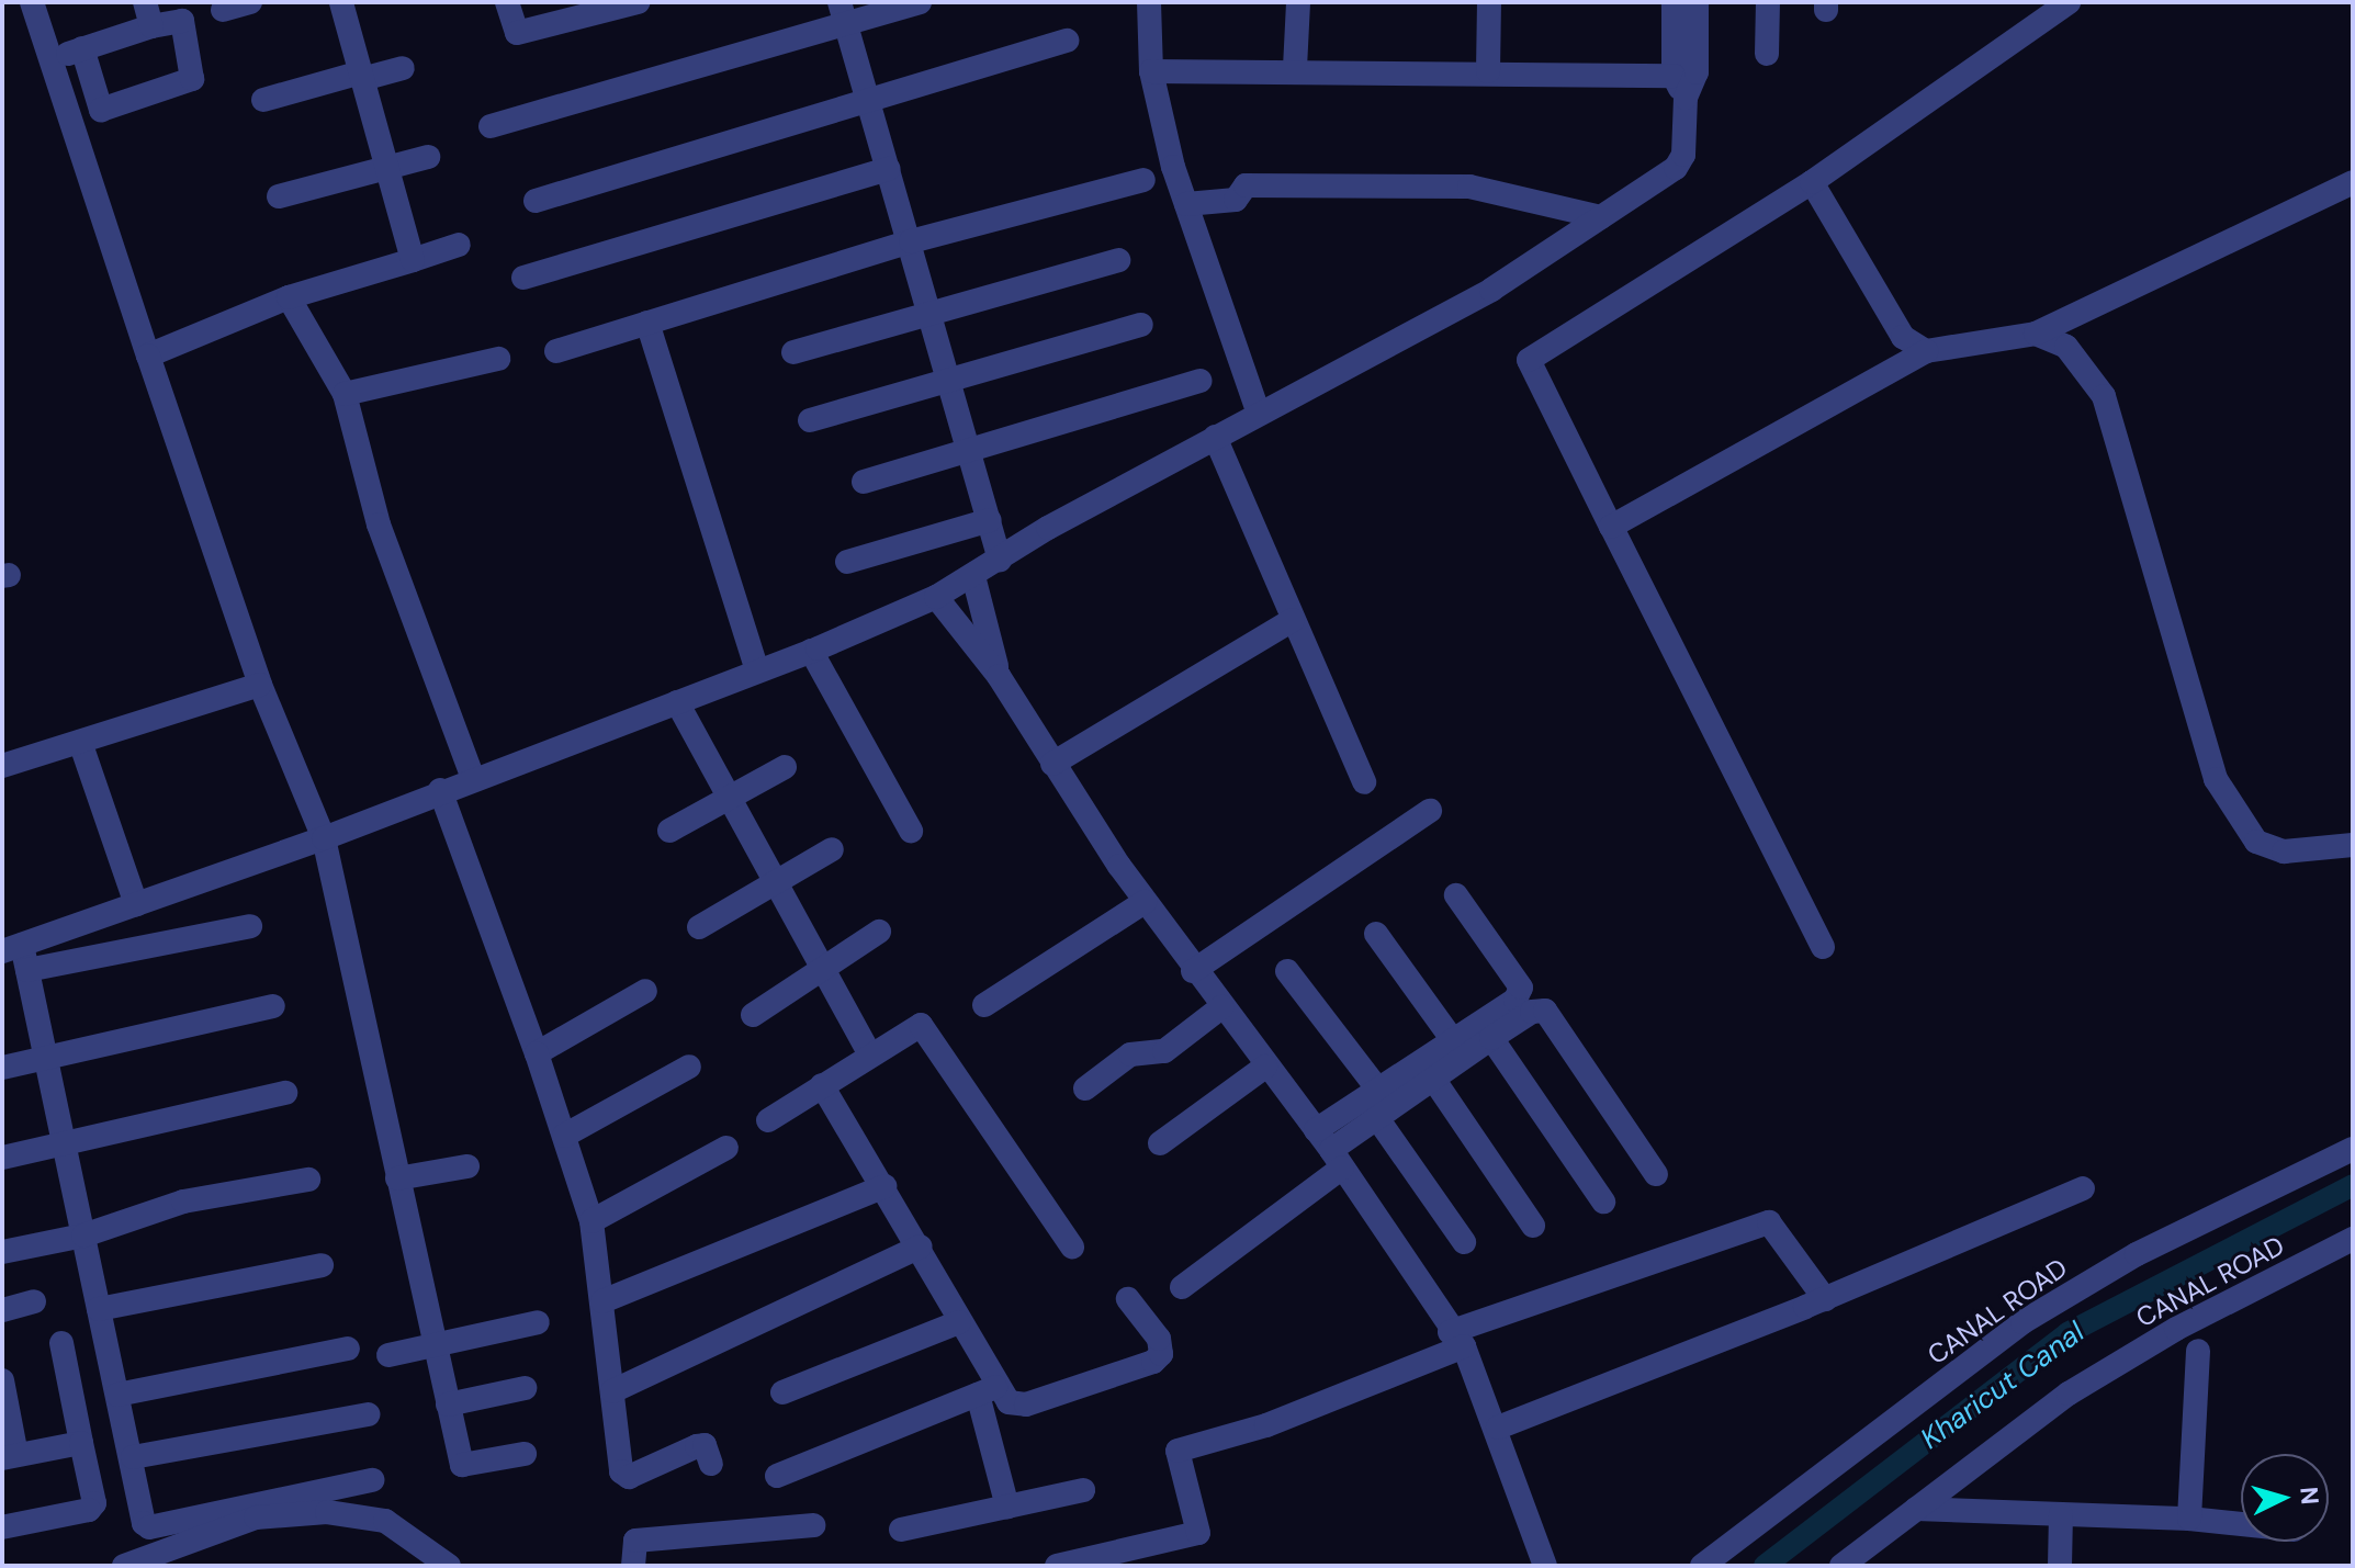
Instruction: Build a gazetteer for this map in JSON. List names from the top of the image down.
{
  "streets": {
    "street": ["CANAL ROAD"]
  },
  "water": ["Kharicut Canal"],
  "north": "right"
}
